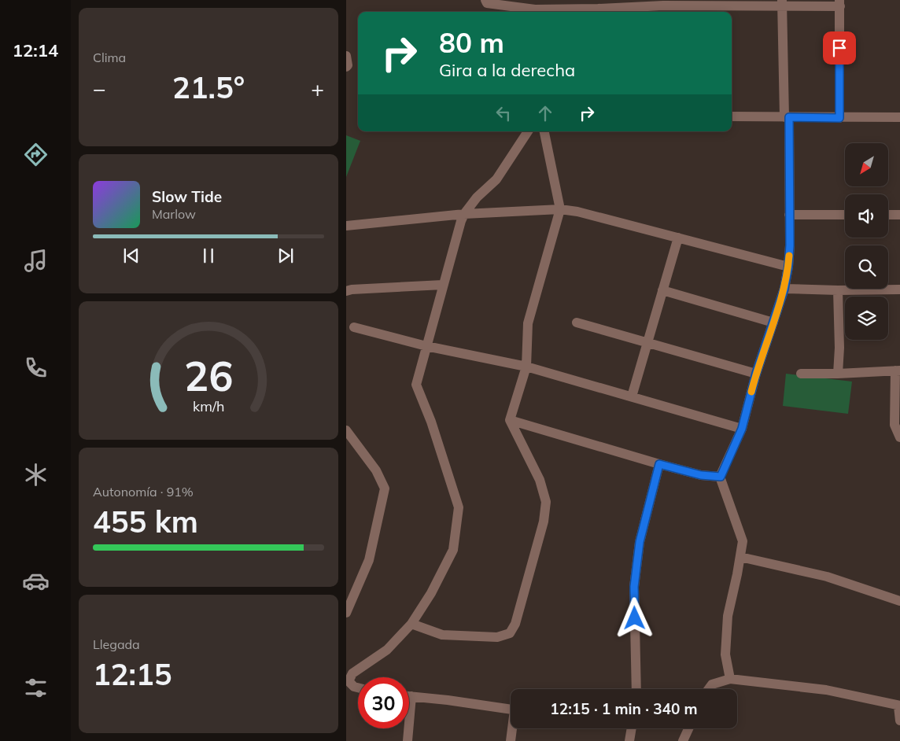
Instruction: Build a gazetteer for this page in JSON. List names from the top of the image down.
{
  "north": "bottom left",
  "page": {
    "tabs": "12:14",
    "tile": [
      "Clima",
      ["Autonomía · 91%", "455 km"],
      ["Llegada", "12:15"]
    ],
    "turn": ["80 m", "Gira a la derecha"],
    "heat": ["−", "21.5°", "+"],
    "song": ["Slow Tide", "Marlow"],
    "limit": "30",
    "trip": "12:15 · 1 min · 340 m",
    "gauge": ["26", "km/h"]
  }
}
